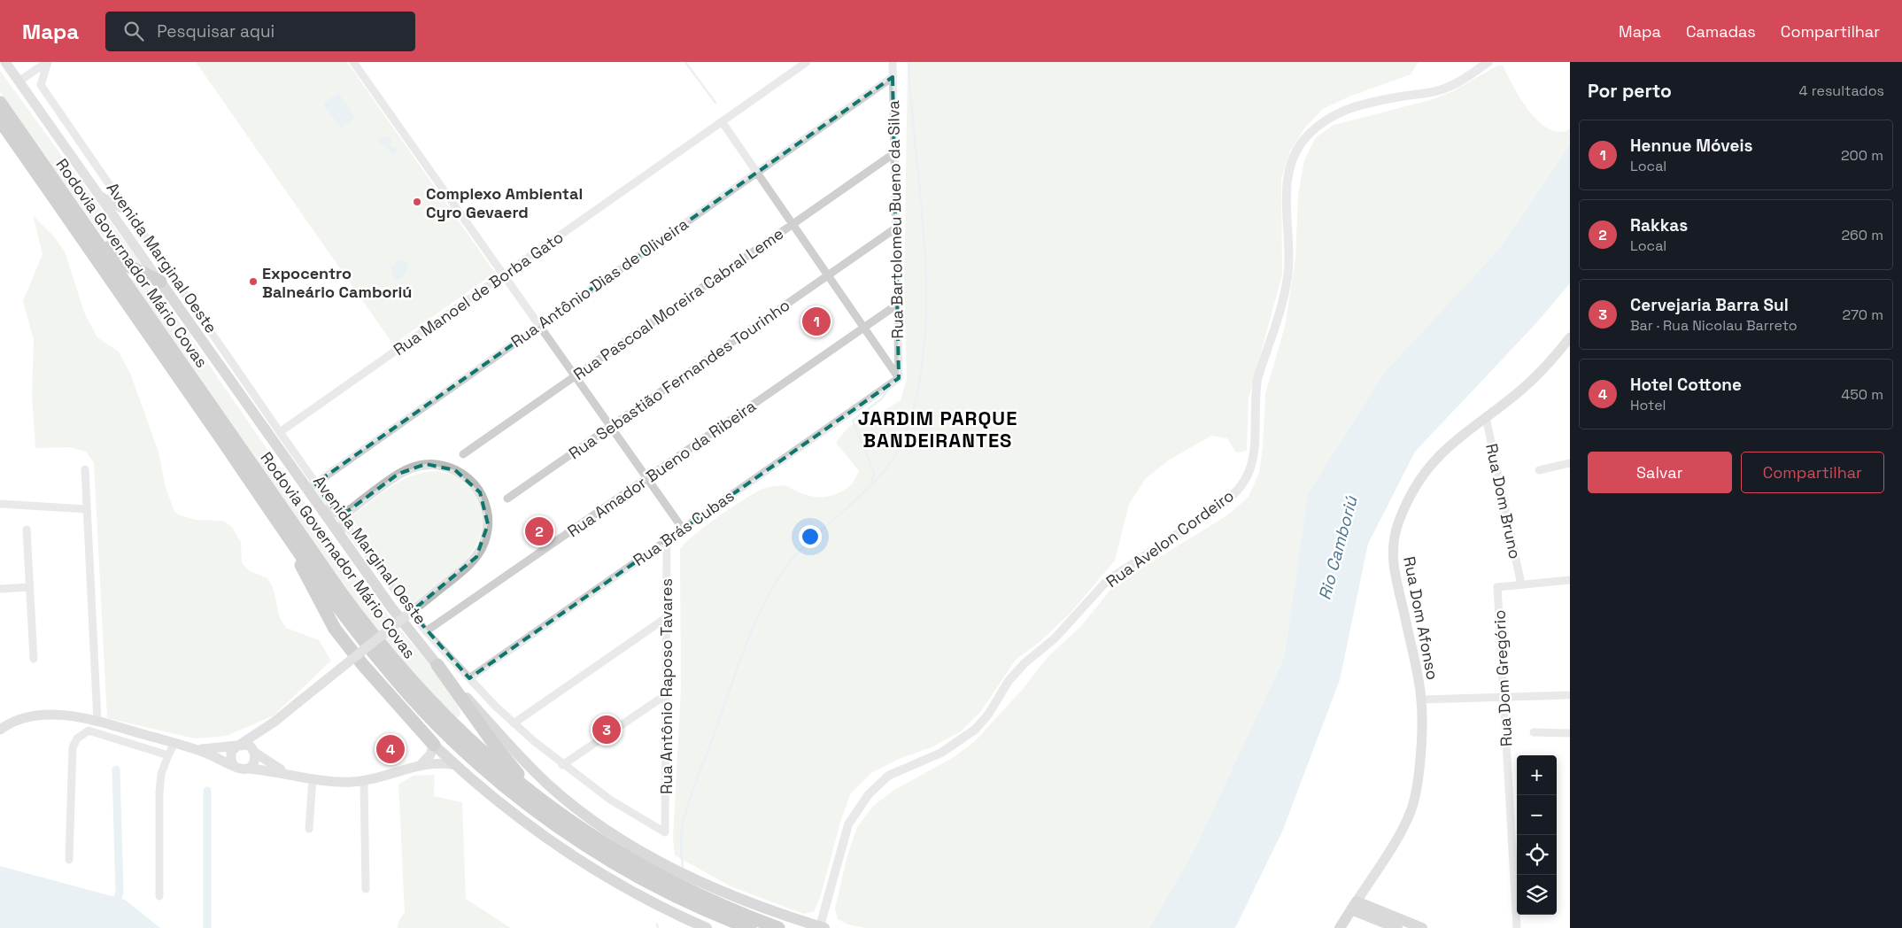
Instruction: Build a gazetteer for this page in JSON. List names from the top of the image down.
{
  "streets": {
    "highway": ["Rodovia Governador Mário Covas"],
    "main road": ["Avenida Marginal Oeste", "Rua Dom Afonso"],
    "street": [
      "Rua Bartolomeu Bueno da Silva",
      "Rua Antônio Dias de Oliveira",
      "Rua Manoel de Borba Gato",
      "Rua Pascoal Moreira Cabral Leme",
      "Rua Sebastião Fernandes Tourinho",
      "Rua Amador Bueno da Ribeira",
      "Rua Dom Bruno",
      "Rua Brás Cubas",
      "Rua Avelon Cordeiro",
      "Rua Dom Gregório",
      "Rua Antônio Raposo Tavares"
    ]
  },
  "crossings": [
    ["Rua Bartolomeu Bueno da Silva", "Rua Antônio Dias de Oliveira"],
    ["Rua Bartolomeu Bueno da Silva", "Rua Pascoal Moreira Cabral Leme"],
    ["Rua Bartolomeu Bueno da Silva", "Rua Sebastião Fernandes Tourinho"],
    ["Rua Bartolomeu Bueno da Silva", "Rua Amador Bueno da Ribeira"],
    ["Rua Bartolomeu Bueno da Silva", "Rua Brás Cubas"],
    ["Avenida Marginal Oeste", "Rua Antônio Dias de Oliveira"],
    ["Avenida Marginal Oeste", "Rua Avelon Cordeiro"],
    ["Rua Dom Bruno", "Rua Dom Afonso"],
    ["Rua Dom Bruno", "Rua Dom Gregório"],
    ["Rua Brás Cubas", "Rua Antônio Raposo Tavares"]
  ],
  "districts": ["JARDIM PARQUE BANDEIRANTES"],
  "water": ["Rio Camboriú"],
  "places": ["Complexo Ambiental Cyro Gevaerd", "Expocentro Balneário Camboriú"],
  "page": {
    "header": "Mapa",
    "search": "Pesquisar aqui",
    "nav": ["Mapa", "Camadas", "Compartilhar"],
    "heading": ["Por perto", "4 resultados"],
    "list": [
      {
        "mark": "1",
        "name": "Hennue Móveis",
        "note": "Local",
        "value": "200 m"
      },
      {
        "mark": "2",
        "name": "Rakkas",
        "note": "Local",
        "value": "260 m"
      },
      {
        "mark": "3",
        "name": "Cervejaria Barra Sul",
        "note": "Bar · Rua Nicolau Barreto",
        "value": "270 m"
      },
      {
        "mark": "4",
        "name": "Hotel Cottone",
        "note": "Hotel",
        "value": "450 m"
      }
    ],
    "pins": [
      "1",
      "2",
      "3",
      "4"
    ],
    "buttons": ["Salvar", "Compartilhar"],
    "map_buttons": ["+", "−"]
  }
}
